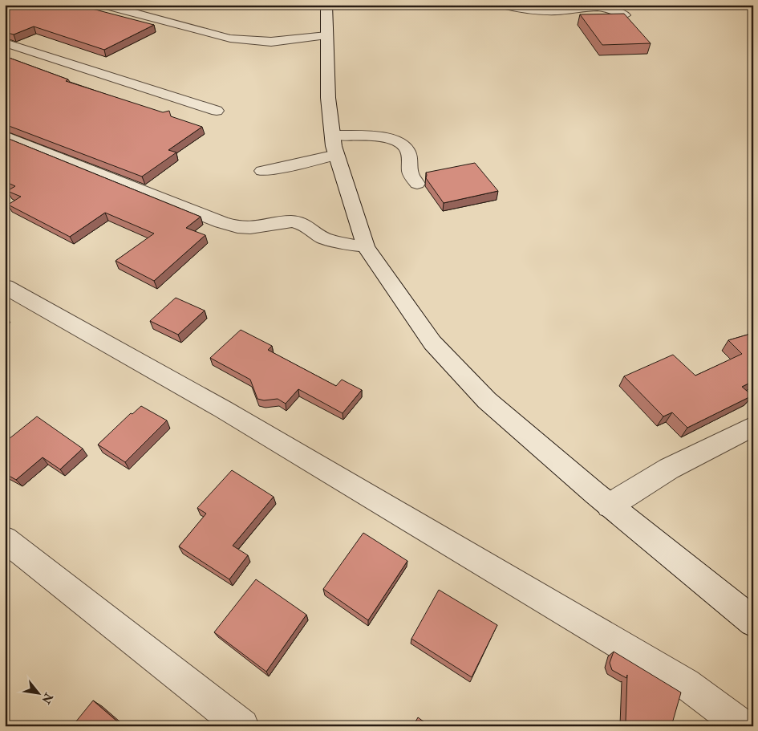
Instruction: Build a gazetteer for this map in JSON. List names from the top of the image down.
{
  "north": "bottom right"
}
